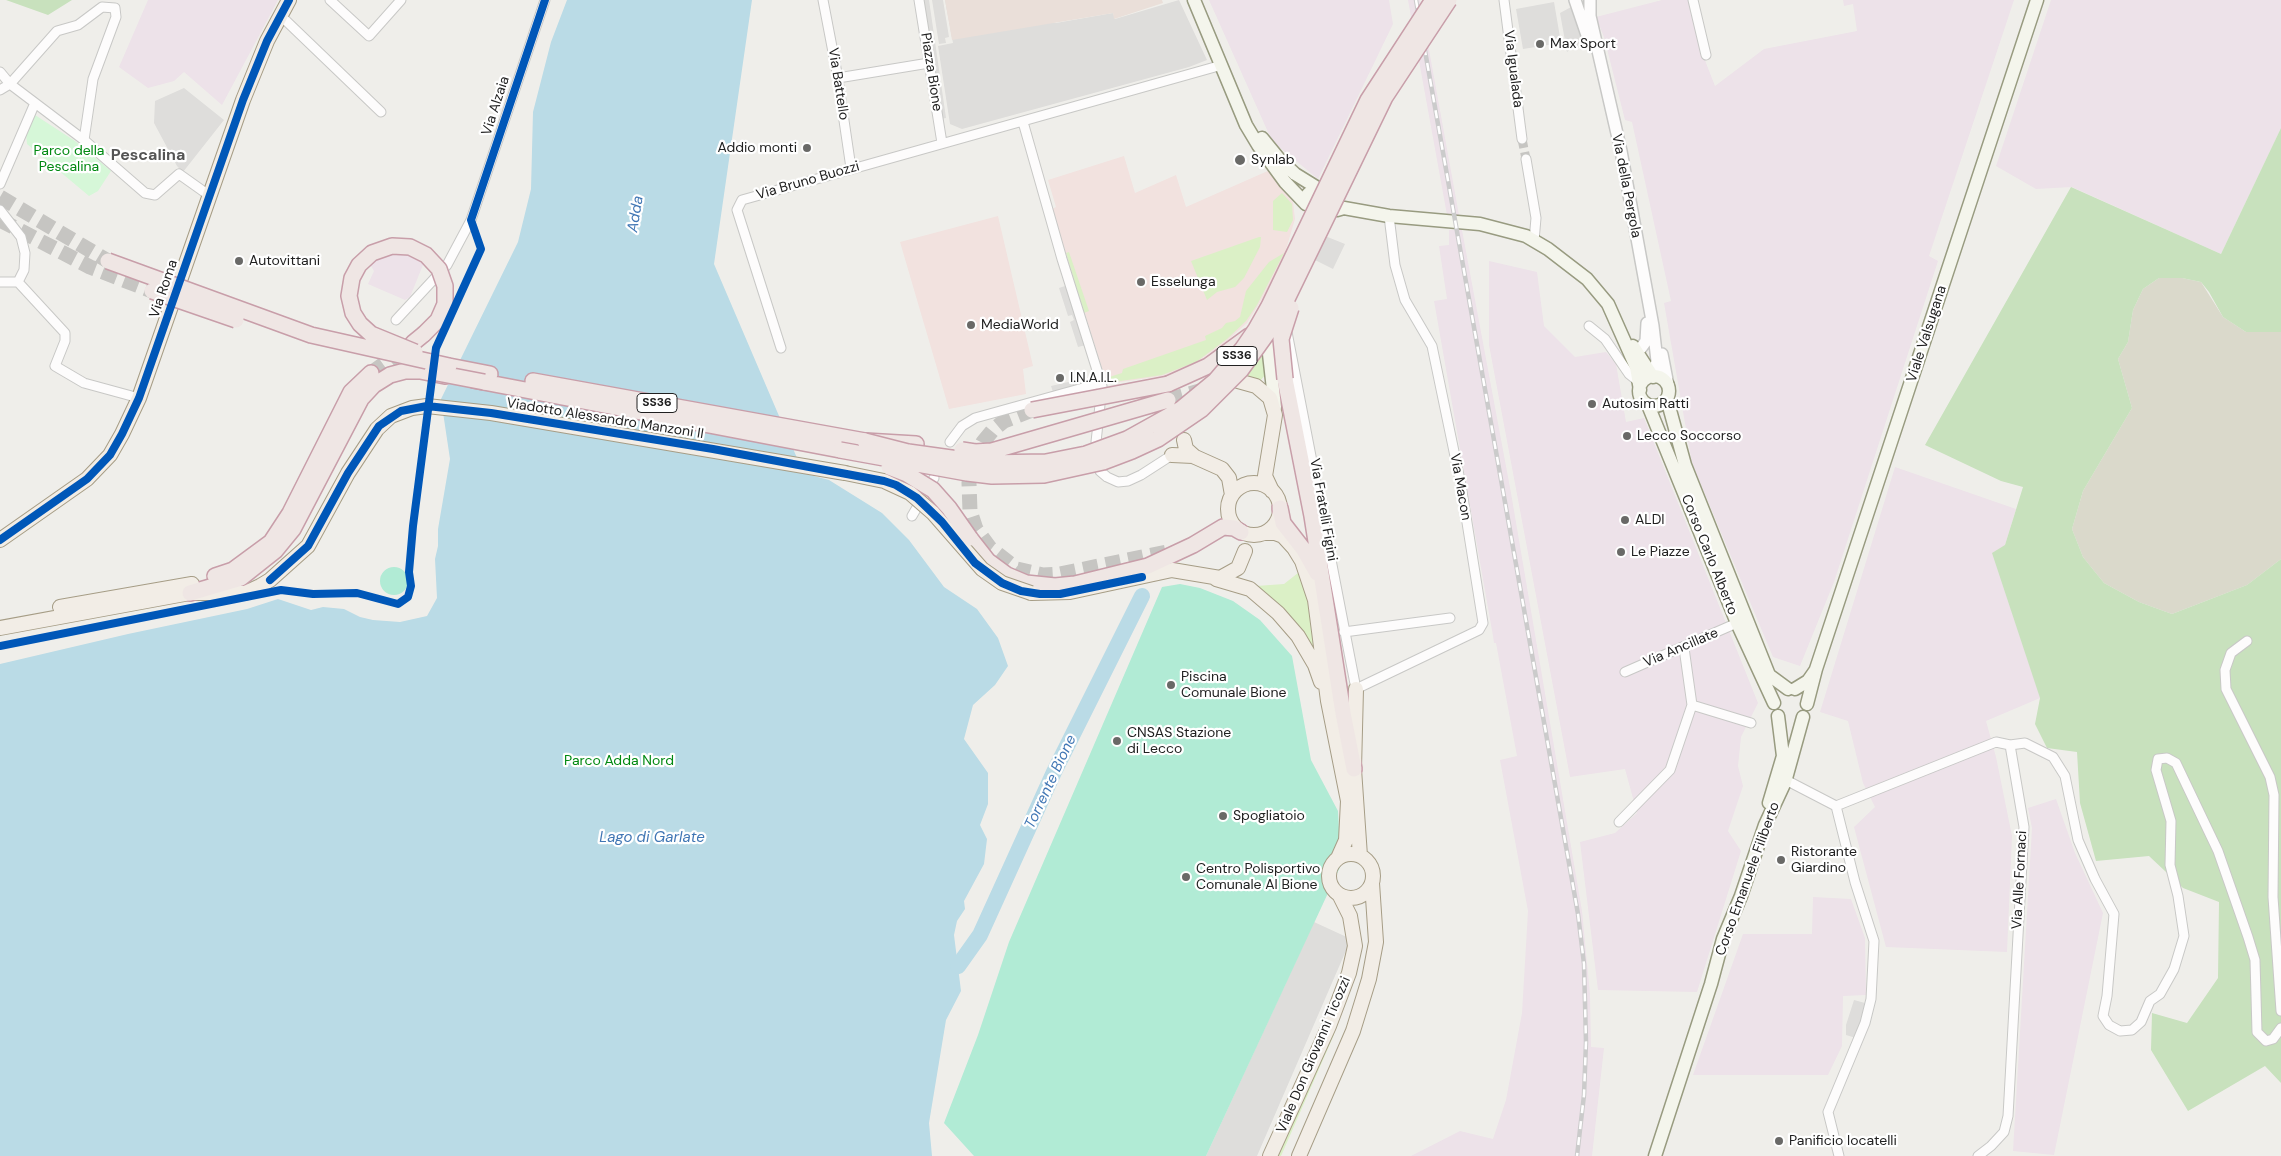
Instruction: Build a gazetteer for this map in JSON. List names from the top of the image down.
{
  "streets": {
    "highway": ["SS36"],
    "main road": [
      "Via Roma",
      "Viale Valsugana",
      "Viadotto Alessandro Manzoni II",
      "Corso Carlo Alberto",
      "Corso Emanuele Filiberto",
      "Viale Don Giovanni Ticozzi"
    ],
    "street": [
      "Via Igualada",
      "Piazza Bione",
      "Via Battello",
      "Via Alzaia",
      "Via Bruno Buozzi",
      "Via della Pergola",
      "Via Macon",
      "Via Fratelli Figini",
      "Via Ancillate",
      "Via Alle Fornaci"
    ]
  },
  "crossings": [
    ["Piazza Bione", "Via Bruno Buozzi"],
    ["Via Battello", "Via Bruno Buozzi"],
    ["Via della Pergola", "Corso Carlo Alberto"],
    ["Viale Valsugana", "Corso Carlo Alberto"],
    ["Viale Valsugana", "Corso Emanuele Filiberto"],
    ["Viadotto Alessandro Manzoni II", "Viale Don Giovanni Ticozzi"],
    ["Via Macon", "Via Fratelli Figini"],
    ["Corso Carlo Alberto", "Via Ancillate"],
    ["Corso Carlo Alberto", "Corso Emanuele Filiberto"]
  ],
  "districts": ["Pescalina"],
  "water": ["Adda", "Torrente Bione", "Lago di Garlate"],
  "parks": ["Parco della Pescalina", "Parco Adda Nord"],
  "places": [
    "Max Sport",
    "Addio monti",
    "Synlab",
    "Autovittani",
    "Esselunga",
    "MediaWorld",
    "I.N.A.I.L.",
    "Autosim Ratti",
    "Lecco Soccorso",
    "ALDI",
    "Le Piazze",
    "Piscina Comunale Bione",
    "CNSAS Stazione di Lecco",
    "Spogliatoio",
    "Ristorante Giardino",
    "Centro Polisportivo Comunale Al Bione",
    "Panificio locatelli"
  ]
}
